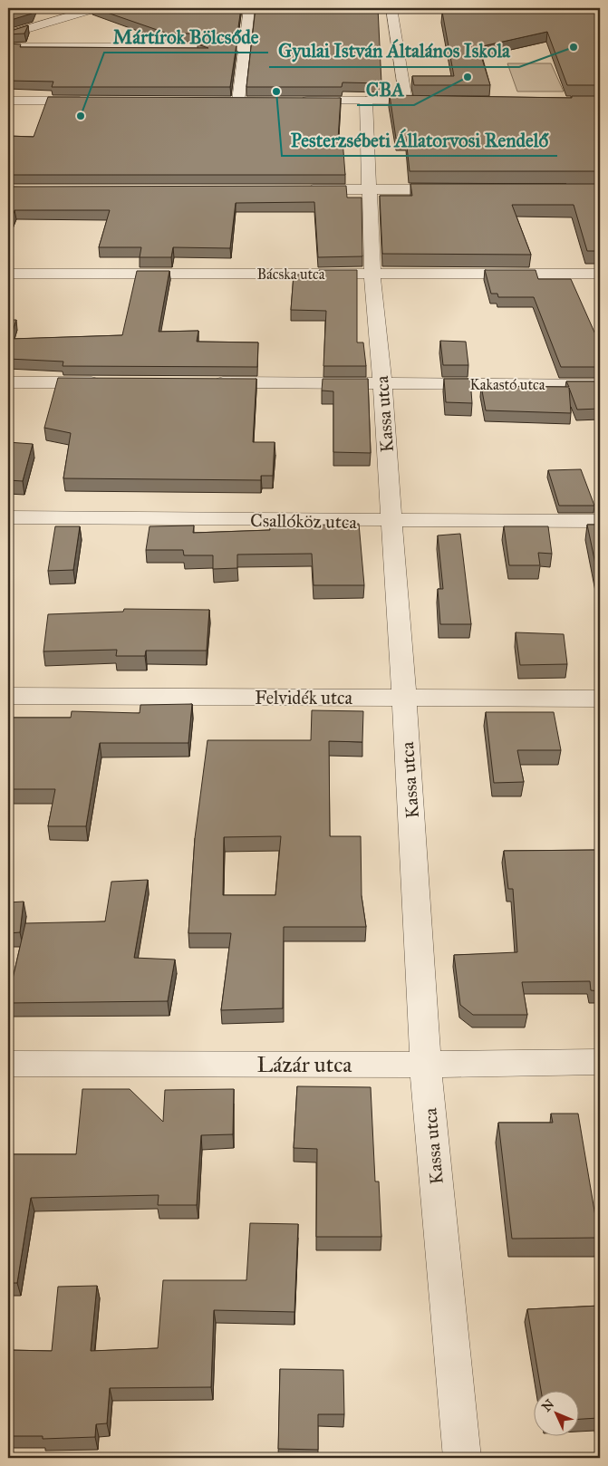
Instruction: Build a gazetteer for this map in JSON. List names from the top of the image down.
{
  "streets": {
    "street": [
      "Bácska utca",
      "Kakastó utca",
      "Kassa utca",
      "Csallóköz utca",
      "Felvidék utca",
      "Lázár utca"
    ]
  },
  "crossings": [
    ["Bácska utca", "Kassa utca"],
    ["Kakastó utca", "Kassa utca"],
    ["Kassa utca", "Csallóköz utca"],
    ["Kassa utca", "Felvidék utca"],
    ["Kassa utca", "Lázár utca"]
  ],
  "places": [
    "Gyulai István Általános Iskola",
    "CBA",
    "Pesterzsébeti Állatorvosi Rendelő",
    "Mártírok Bölcsőde"
  ],
  "north": "top left"
}
